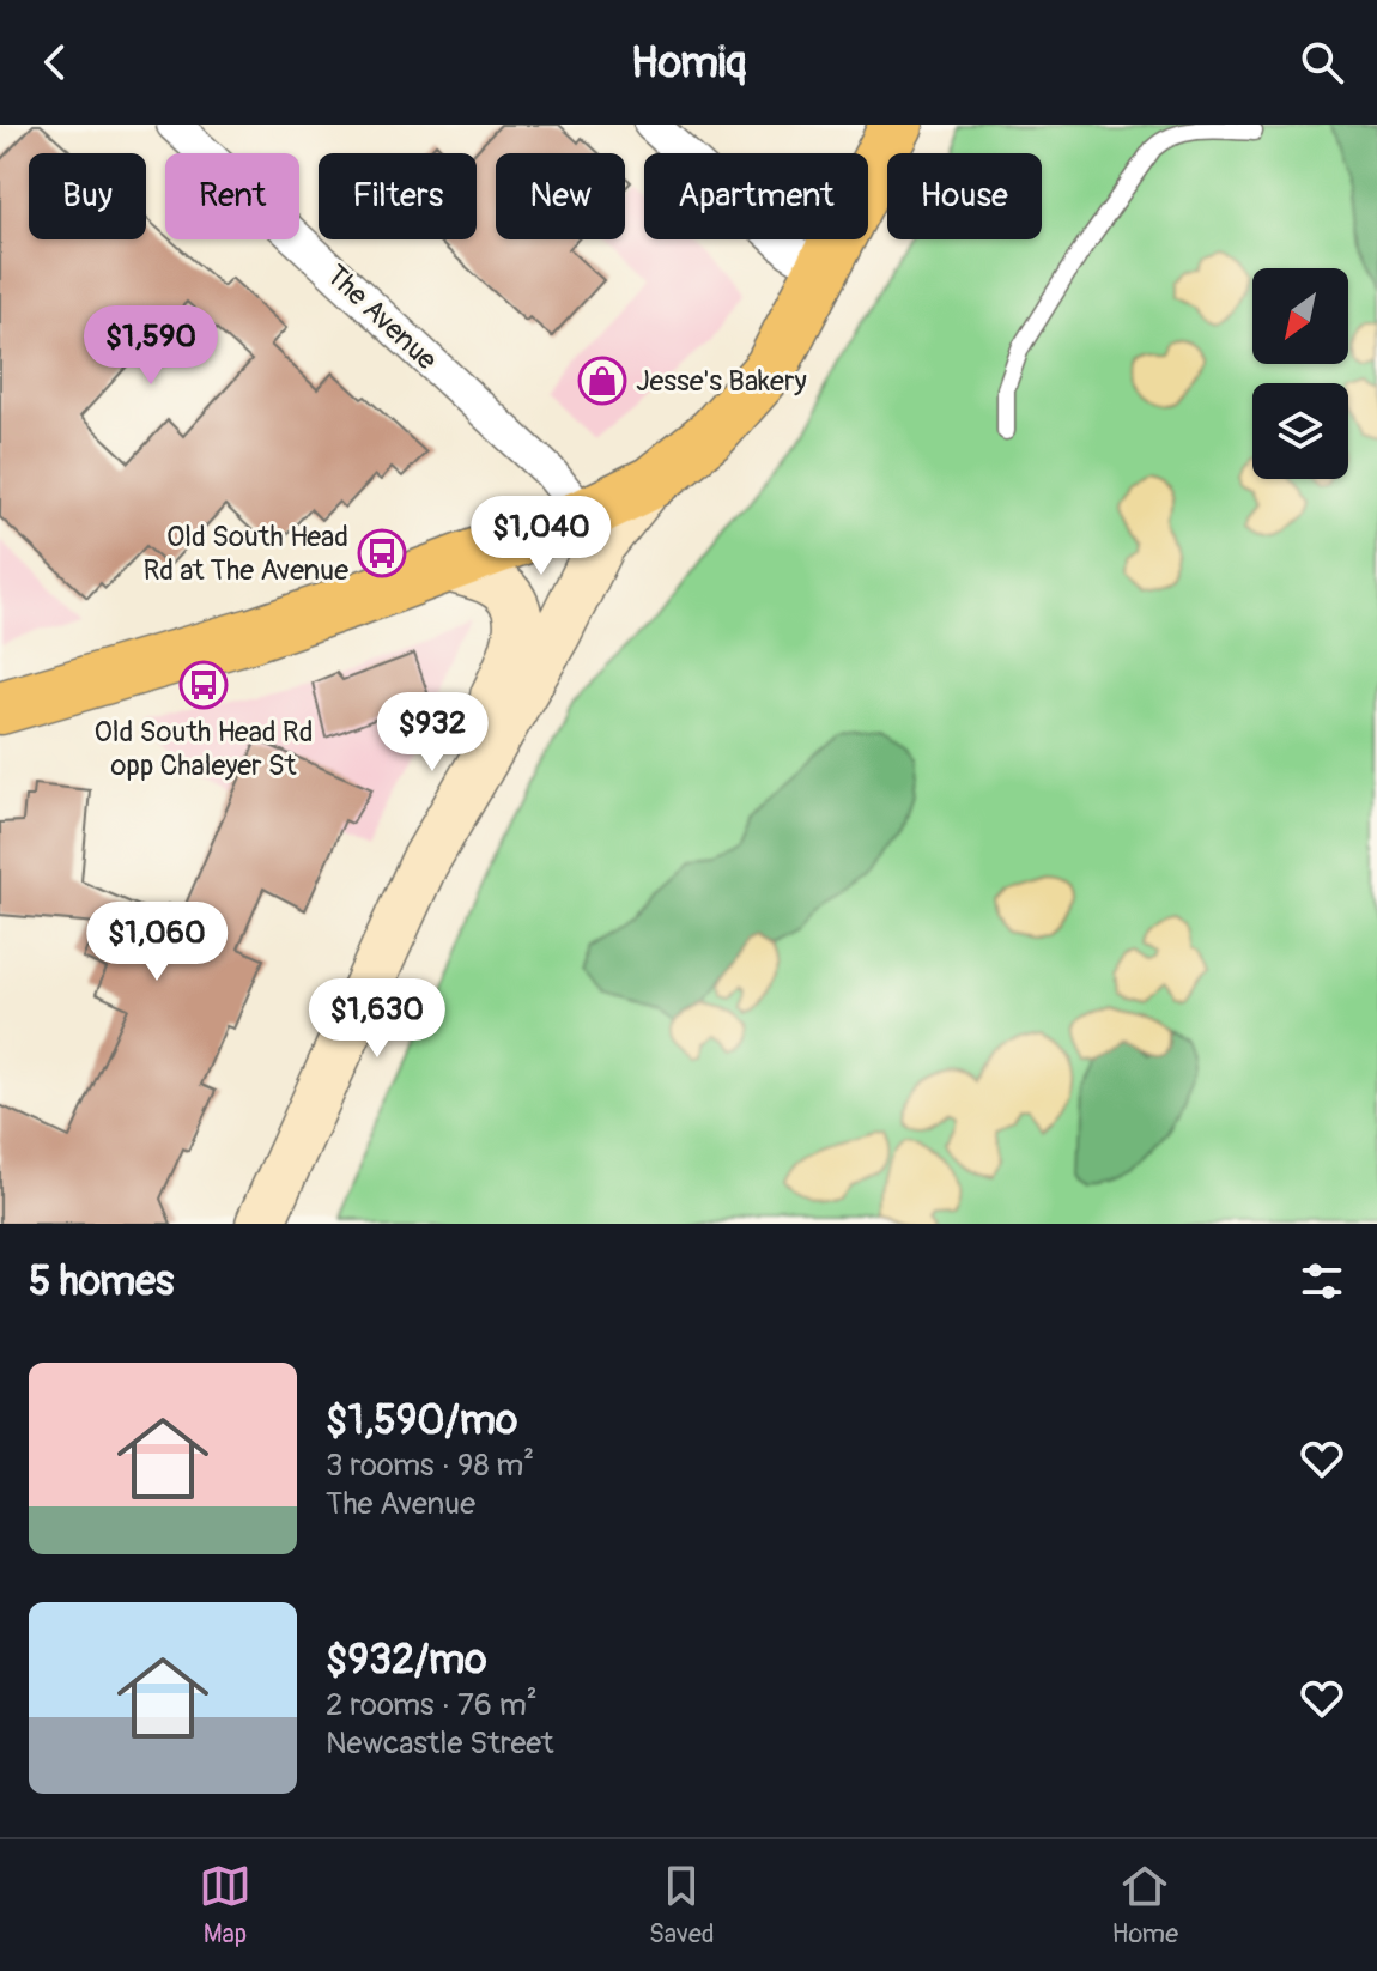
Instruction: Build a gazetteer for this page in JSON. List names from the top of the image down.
{
  "streets": {
    "street": ["The Avenue"]
  },
  "places": {
    "shop": ["Jesse's Bakery"],
    "bus stop": ["Old South Head Rd at The Avenue", "Old South Head Rd opp Chaleyer St"]
  },
  "north": "bottom left",
  "page": {
    "header": "Homiq",
    "chip": [
      "Buy",
      "Rent",
      "Filters",
      "New",
      "Apartment",
      "House"
    ],
    "price": [
      "$1,590",
      "$1,040",
      "$932",
      "$1,060",
      "$1,630"
    ],
    "heading": "5 homes",
    "list": [
      {
        "name": "$1,590/mo",
        "note": "3 rooms · 98 m² · The Avenue"
      },
      {
        "name": "$932/mo",
        "note": "2 rooms · 76 m² · Newcastle Street"
      }
    ],
    "tabs": ["Map", "Saved", "Home"]
  }
}
